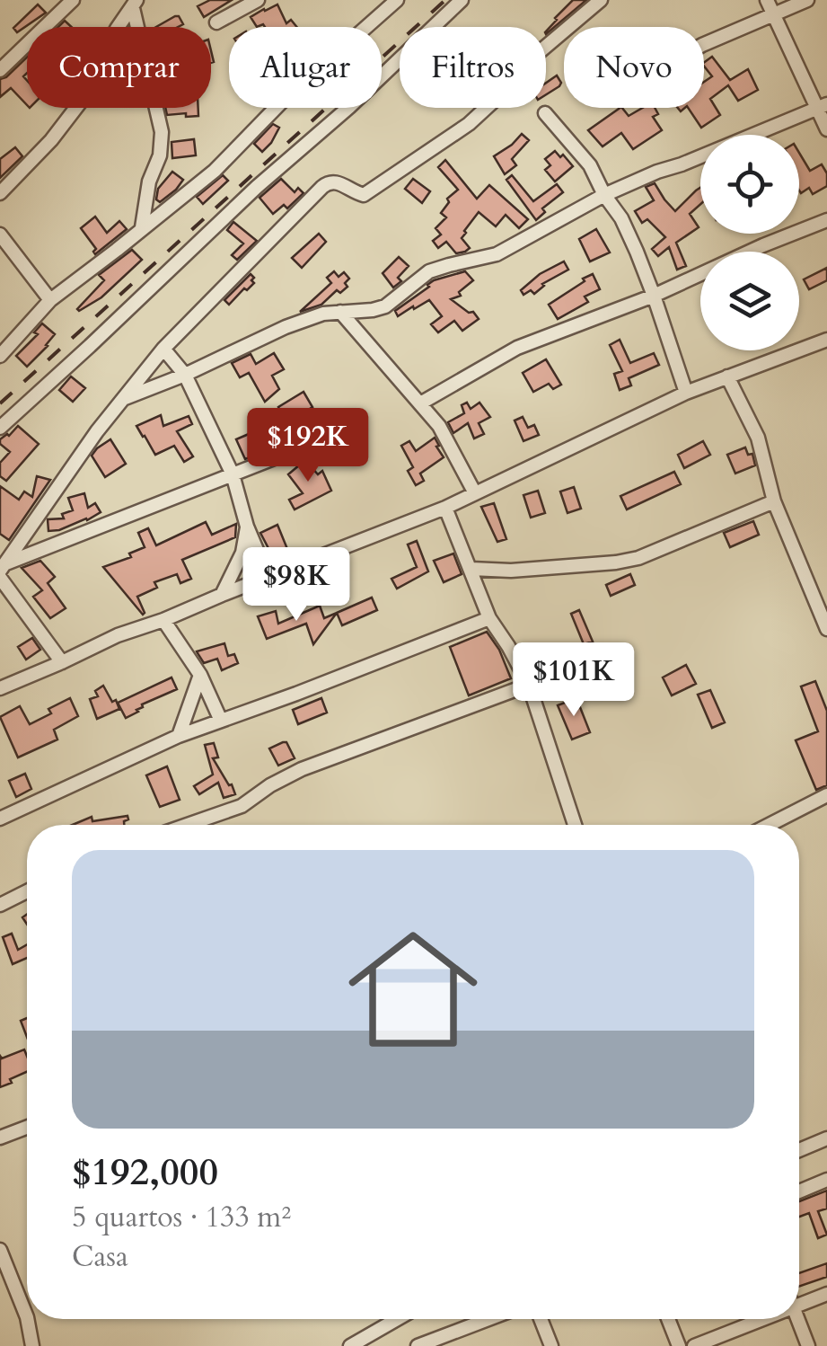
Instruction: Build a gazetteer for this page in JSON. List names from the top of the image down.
{
  "page": {
    "chip": [
      "Comprar",
      "Alugar",
      "Filtros",
      "Novo"
    ],
    "price": ["$192K", "$98K", "$101K"],
    "list": [
      {
        "name": "$192,000",
        "note": "5 quartos · 133 m² · Casa"
      }
    ]
  }
}
